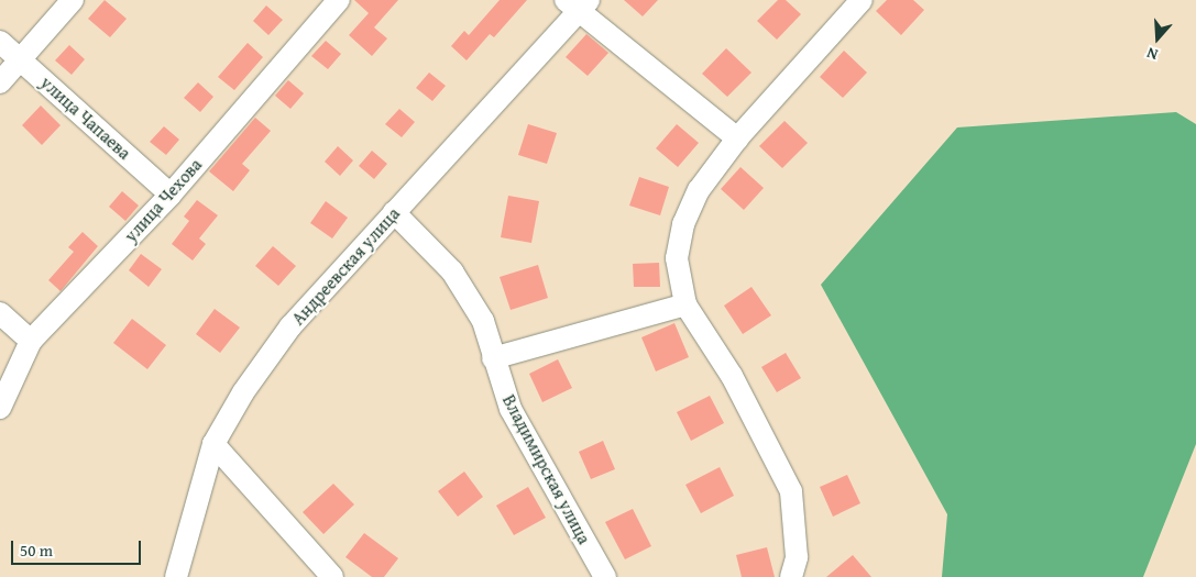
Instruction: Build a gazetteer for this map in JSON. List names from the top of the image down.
{
  "streets": {
    "street": [
      "улица Чапаева",
      "улица Чехова",
      "Андреевская улица",
      "Владимирская улица"
    ]
  },
  "crossings": [
    ["улица Чапаева", "улица Чехова"],
    ["Андреевская улица", "Владимирская улица"]
  ],
  "scale_bar": "50 m",
  "north": "bottom"
}
